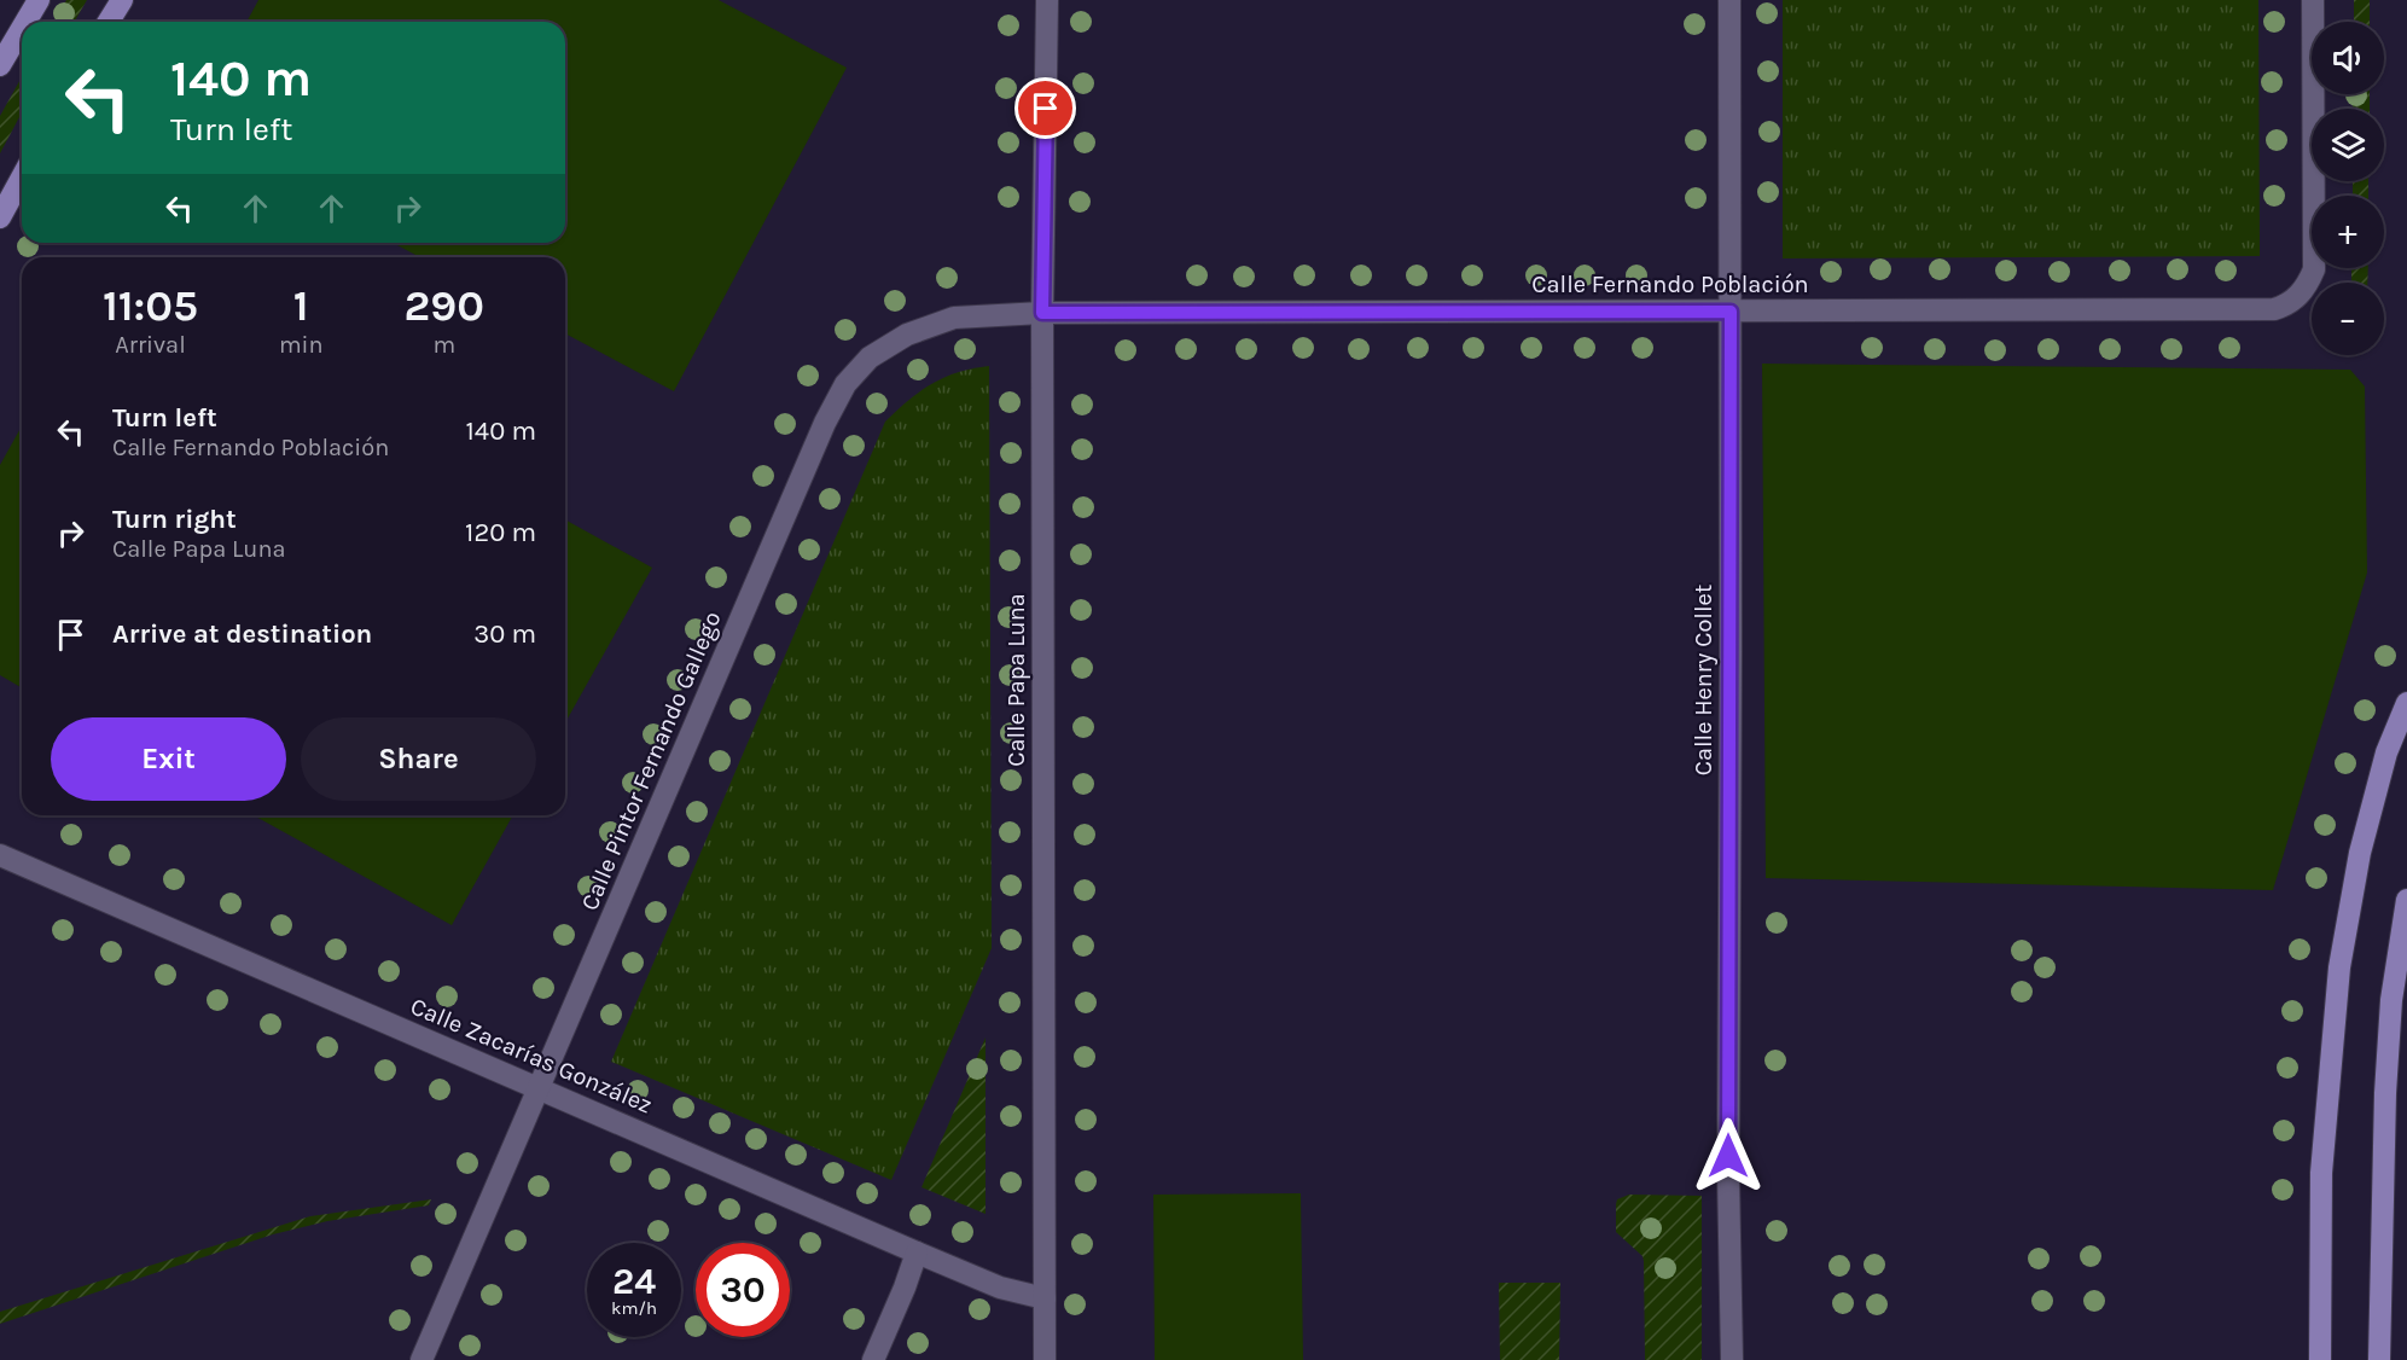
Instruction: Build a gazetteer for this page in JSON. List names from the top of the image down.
{
  "streets": {
    "street": [
      "Calle Fernando Población",
      "Calle Papa Luna",
      "Calle Henry Collet",
      "Calle Pintor Fernando Gallego",
      "Calle Zacarías González"
    ]
  },
  "crossings": [
    ["Calle Fernando Población", "Calle Papa Luna"],
    ["Calle Fernando Población", "Calle Henry Collet"],
    ["Calle Fernando Población", "Calle Pintor Fernando Gallego"],
    ["Calle Papa Luna", "Calle Pintor Fernando Gallego"],
    ["Calle Papa Luna", "Calle Zacarías González"],
    ["Calle Pintor Fernando Gallego", "Calle Zacarías González"]
  ],
  "page": {
    "map_buttons": ["+", "−"],
    "turn": ["140 m", "Turn left"],
    "eta": [
      "11:05",
      "Arrival",
      "1",
      "min",
      "290",
      "m"
    ],
    "list": [
      {
        "name": "Turn left",
        "note": "Calle Fernando Población",
        "value": "140 m"
      },
      {
        "name": "Turn right",
        "note": "Calle Papa Luna",
        "value": "120 m"
      },
      {
        "name": "Arrive at destination",
        "value": "30 m"
      }
    ],
    "buttons": ["Exit", "Share"],
    "speed": "24 km/h",
    "limit": "30"
  }
}
